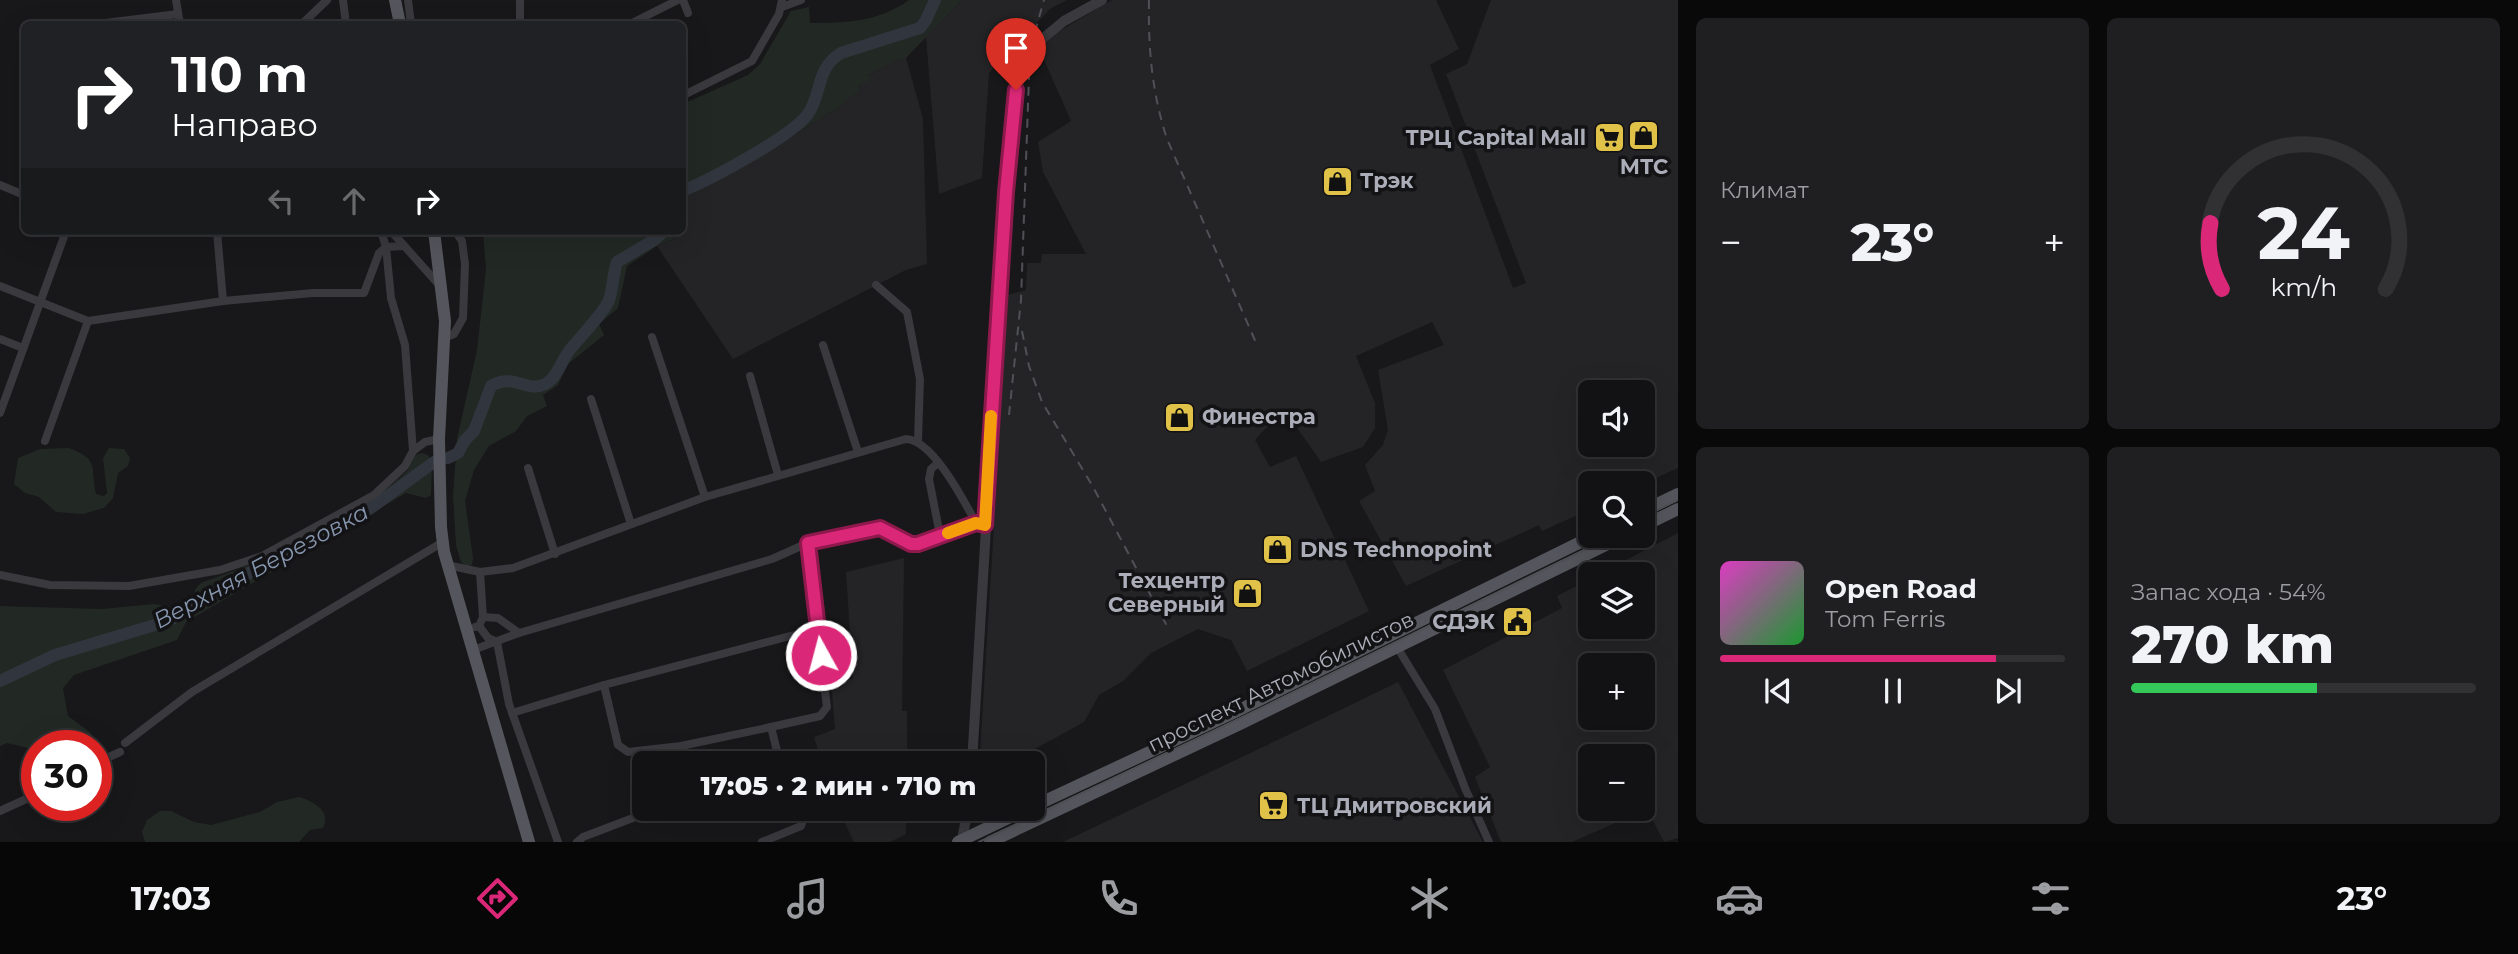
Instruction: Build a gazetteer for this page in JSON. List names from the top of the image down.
{
  "streets": {
    "main road": ["проспект Автомобилистов"]
  },
  "water": ["Верхняя Березовка"],
  "places": {
    "shop": [
      "МТС",
      "Трэк",
      "Финестра",
      "DNS Technopoint",
      "Техцентр Северный"
    ],
    "supermarket": ["ТРЦ Capital Mall", "ТЦ Дмитровский"],
    "public building": ["СДЭК"]
  },
  "page": {
    "tile": [
      "Климат",
      ["Запас хода · 54%", "270 km"]
    ],
    "turn": ["110 m", "Направо"],
    "heat": ["−", "23°", "+"],
    "map_buttons": ["+", "−"],
    "song": ["Open Road", "Tom Ferris"],
    "limit": "30",
    "trip": "17:05 · 2 мин · 710 m",
    "tabs": ["17:03", "23°"],
    "gauge": ["24", "km/h"]
  }
}
